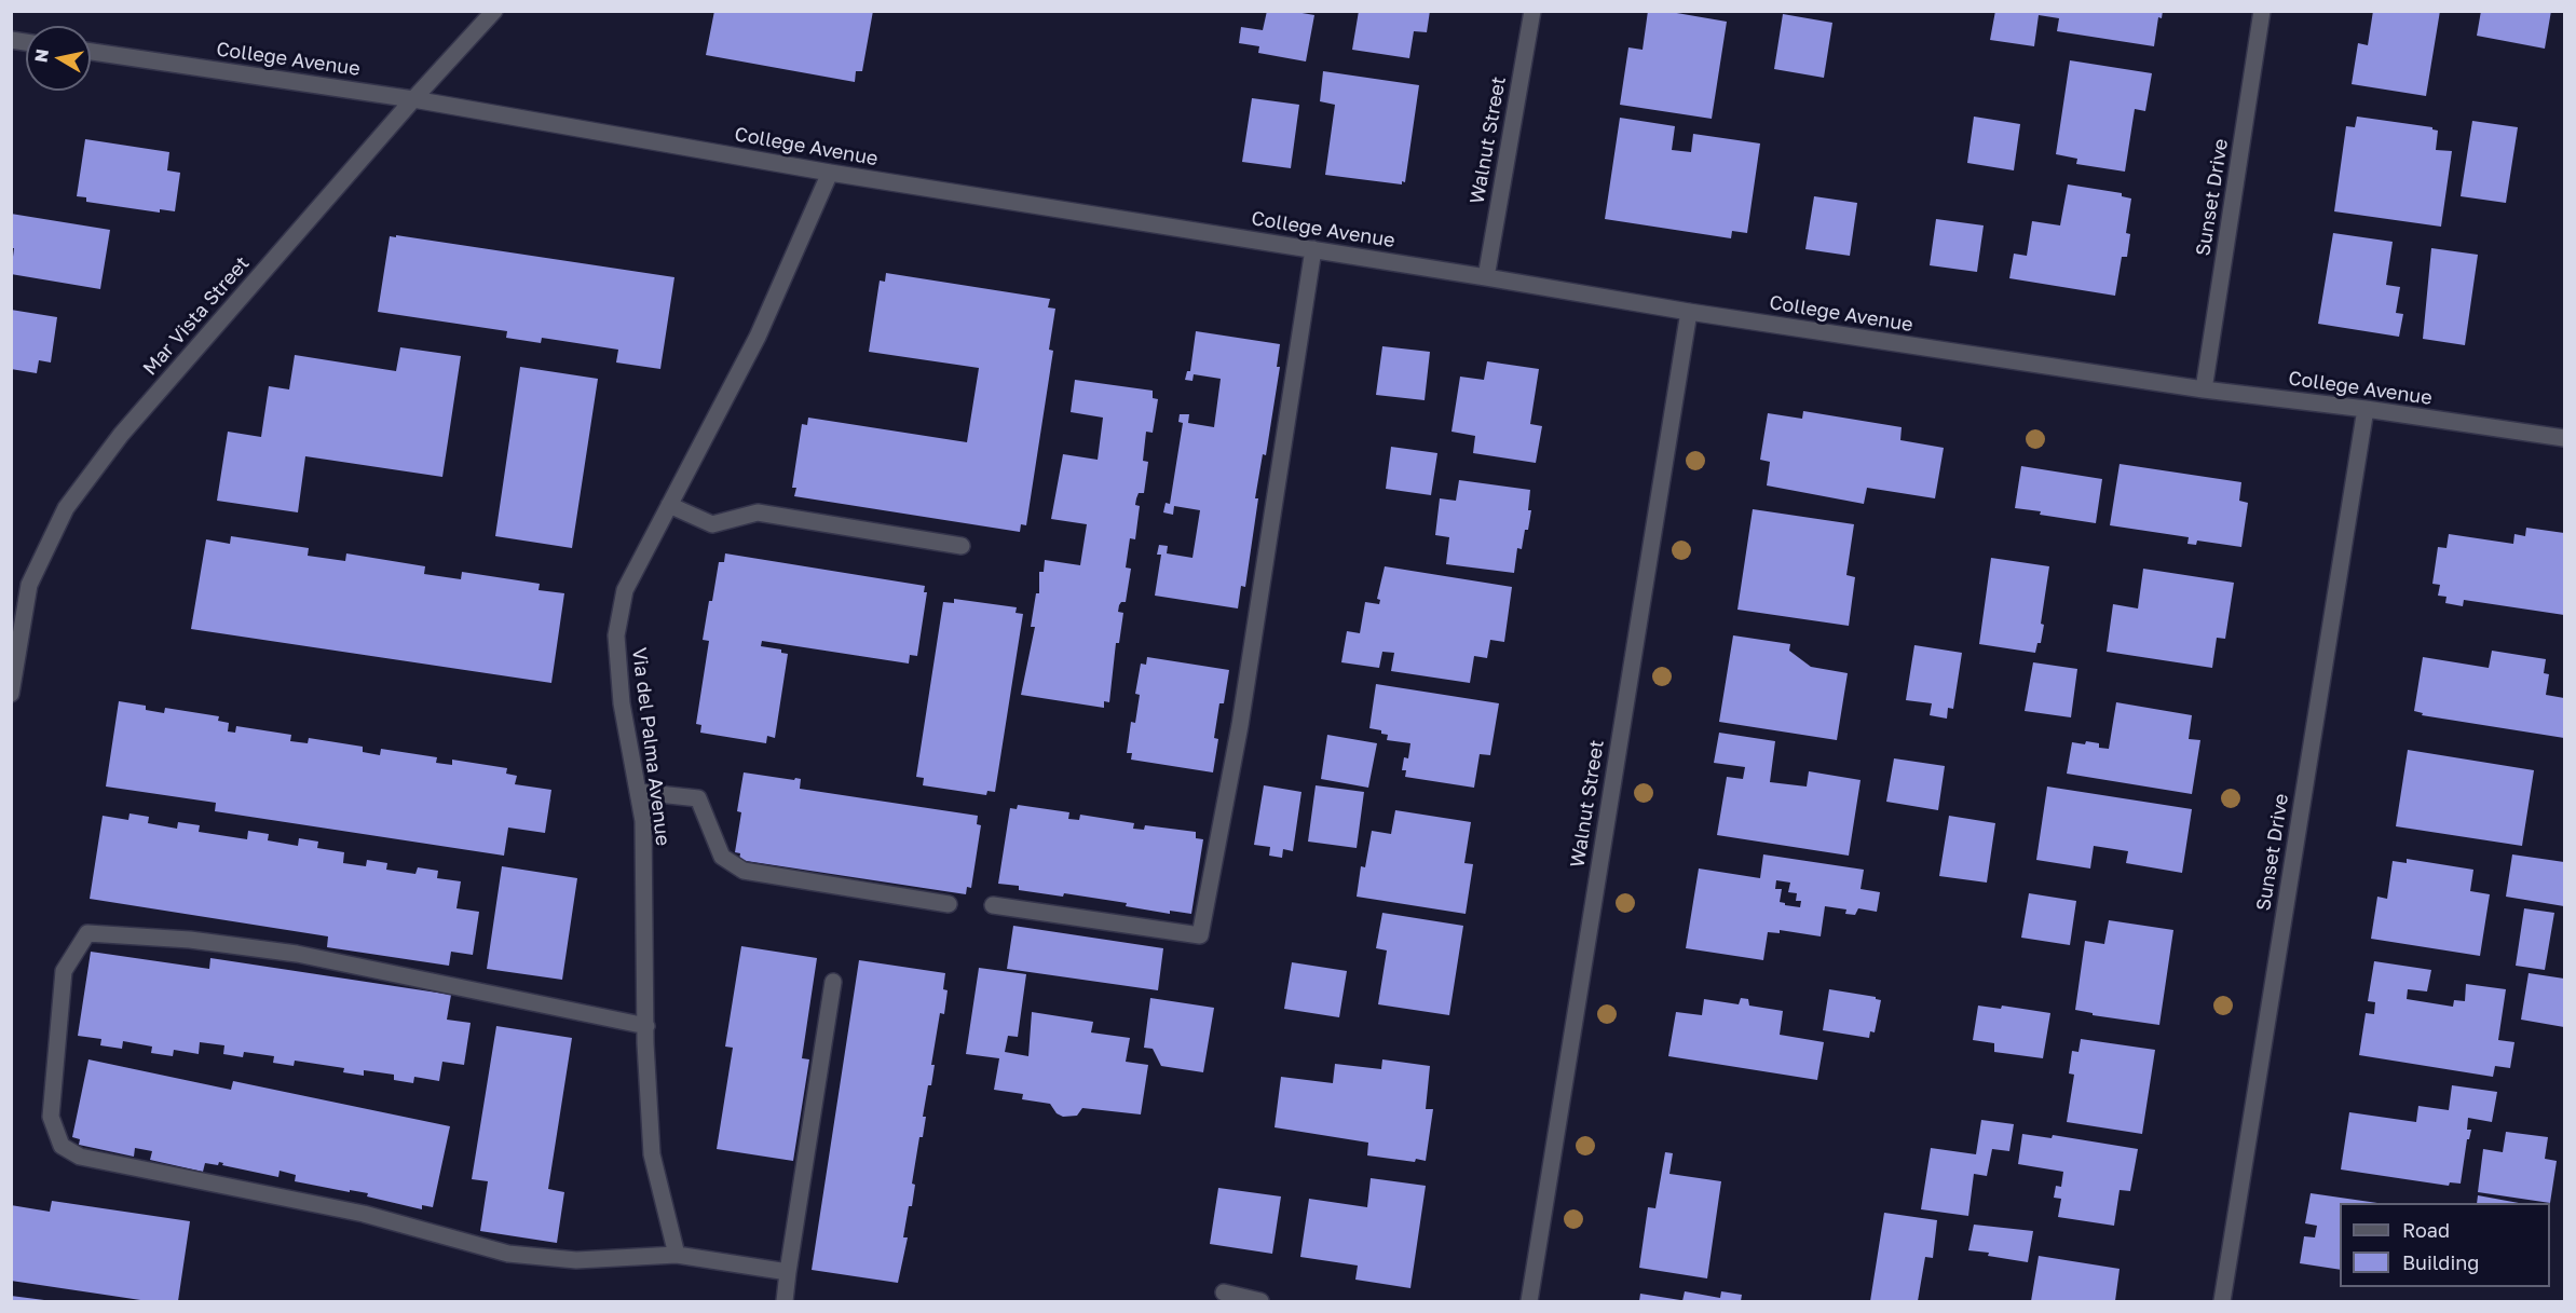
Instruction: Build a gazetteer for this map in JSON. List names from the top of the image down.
{
  "streets": {
    "street": [
      "College Avenue",
      "Walnut Street",
      "Sunset Drive",
      "Mar Vista Street",
      "Via del Palma Avenue"
    ]
  },
  "crossings": [
    ["College Avenue", "Walnut Street"],
    ["College Avenue", "Sunset Drive"],
    ["College Avenue", "Mar Vista Street"],
    ["College Avenue", "Via del Palma Avenue"]
  ],
  "legend": ["Road", "Building"],
  "north": "left"
}
